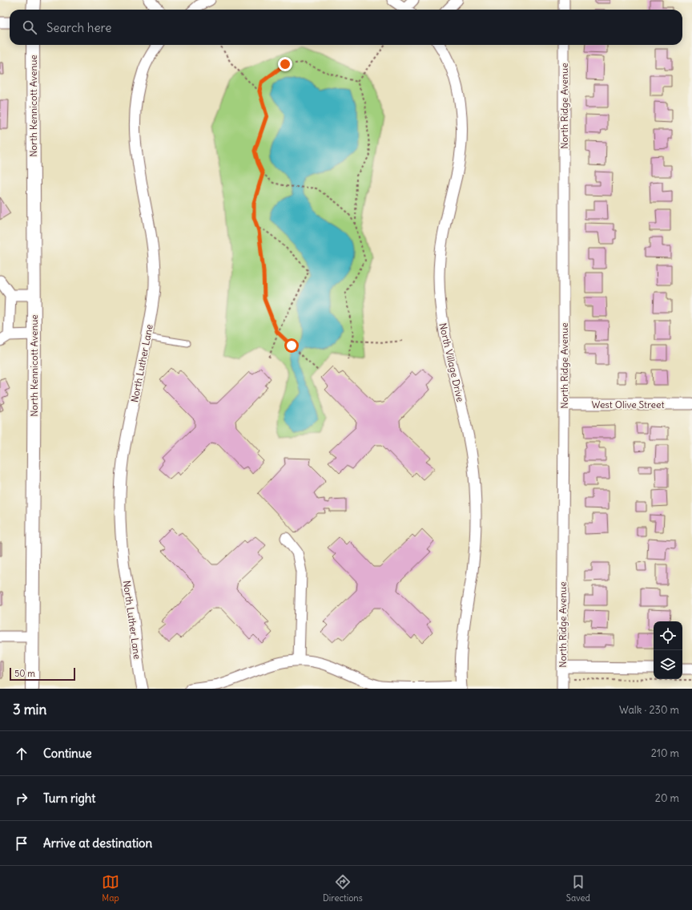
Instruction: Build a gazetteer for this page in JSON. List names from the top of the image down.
{
  "streets": {
    "street": [
      "North Kennicott Avenue",
      "North Ridge Avenue",
      "North Village Drive",
      "North Luther Lane",
      "West Olive Street"
    ]
  },
  "crossings": [
    ["North Ridge Avenue", "West Olive Street"]
  ],
  "scale_bar": "50 m",
  "page": {
    "search": "Search here",
    "scale": "50 m",
    "heading": ["3 min", "Walk · 230 m"],
    "list": [
      ["Continue", "210 m"],
      ["Turn right", "20 m"],
      "Arrive at destination"
    ],
    "nav": ["Map", "Directions", "Saved"]
  }
}
